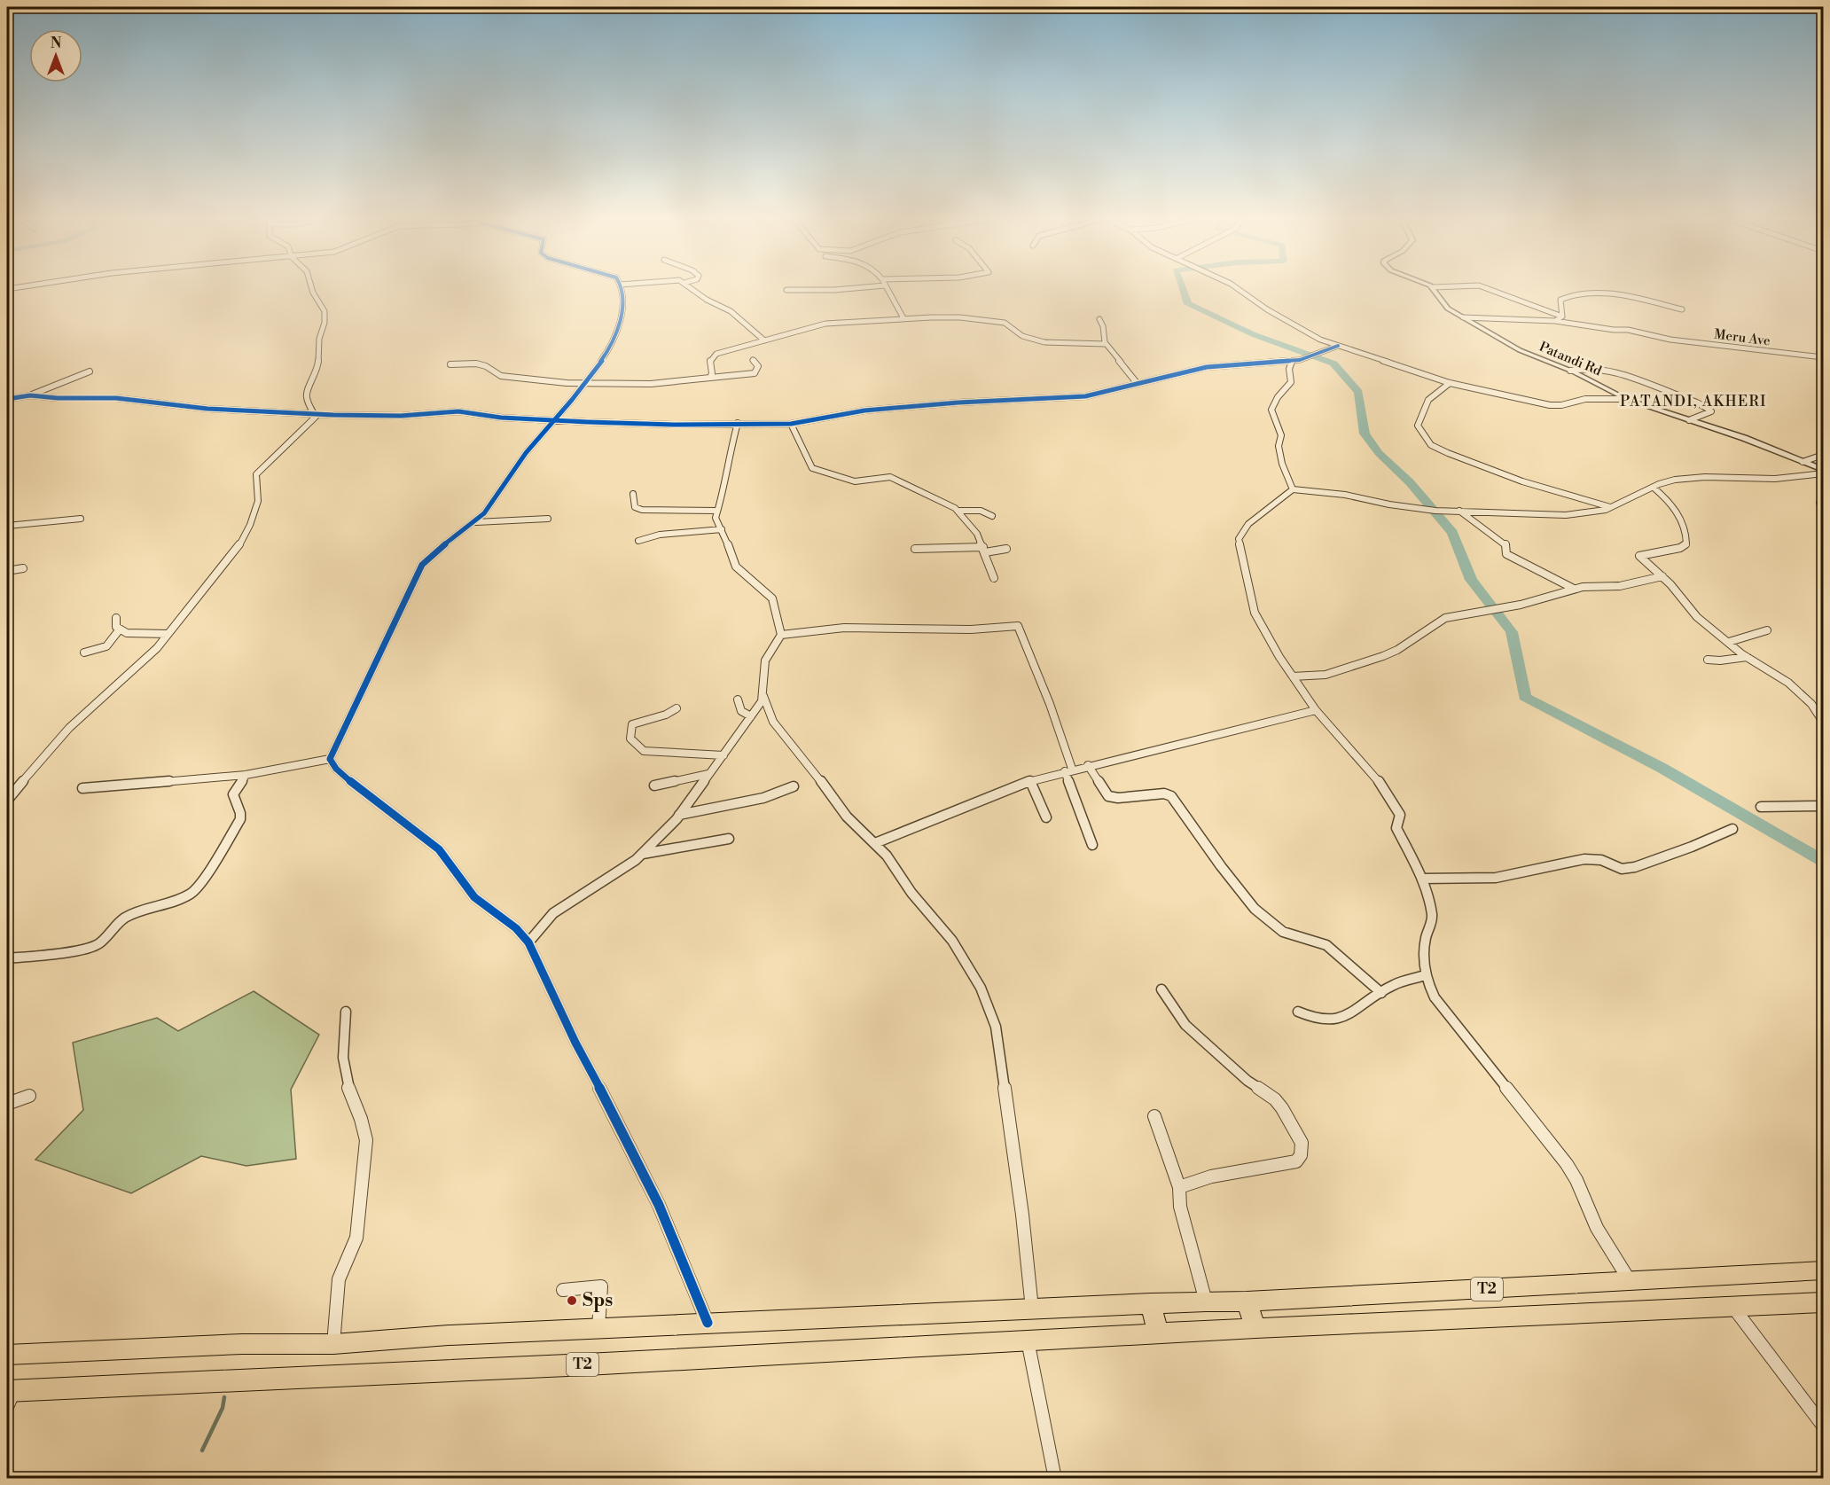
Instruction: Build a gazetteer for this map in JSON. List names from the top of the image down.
{
  "streets": {
    "highway": ["T2"],
    "street": ["Meru Ave", "Patandi Rd"]
  },
  "crossings": [
    ["Meru Ave", "Patandi Rd"]
  ],
  "districts": ["PATANDI, AKHERI"],
  "places": ["Sps"],
  "north": "top"
}
